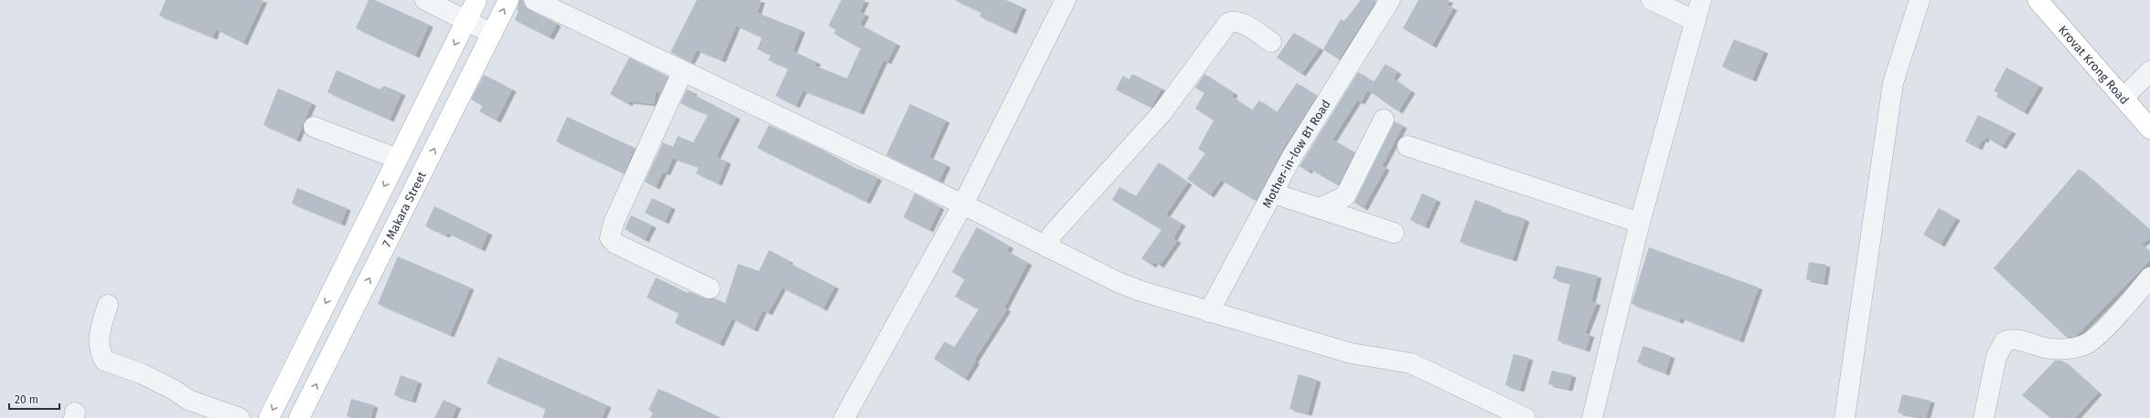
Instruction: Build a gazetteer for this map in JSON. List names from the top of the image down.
{
  "streets": {
    "main road": ["Krovat Krong Road", "7 Makara Street"],
    "street": ["Mother-in-low B1 Road"]
  },
  "scale_bar": "20 m"
}
